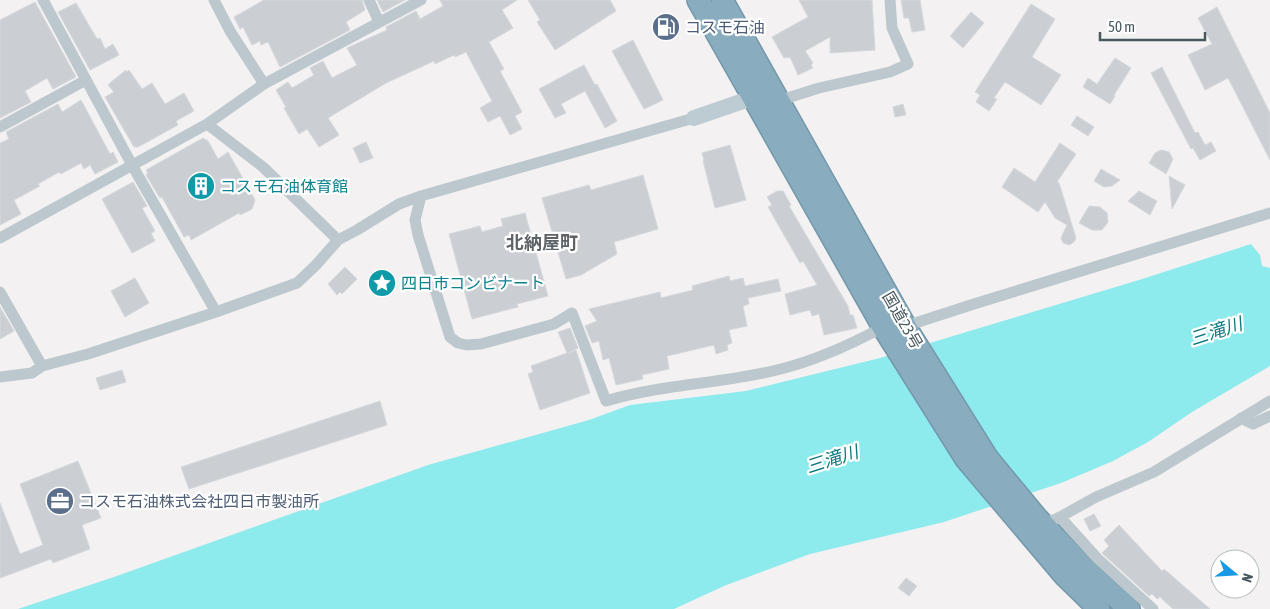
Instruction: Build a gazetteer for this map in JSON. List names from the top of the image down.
{
  "streets": {
    "highway": ["国道23号"]
  },
  "districts": ["北納屋町"],
  "water": ["三滝川"],
  "places": {
    "fuel station": ["コスモ石油"],
    "building": ["コスモ石油体育館"],
    "place": ["四日市コンビナート"],
    "office": ["コスモ石油株式会社四日市製油所"]
  },
  "scale_bar": "50 m",
  "north": "right"
}
